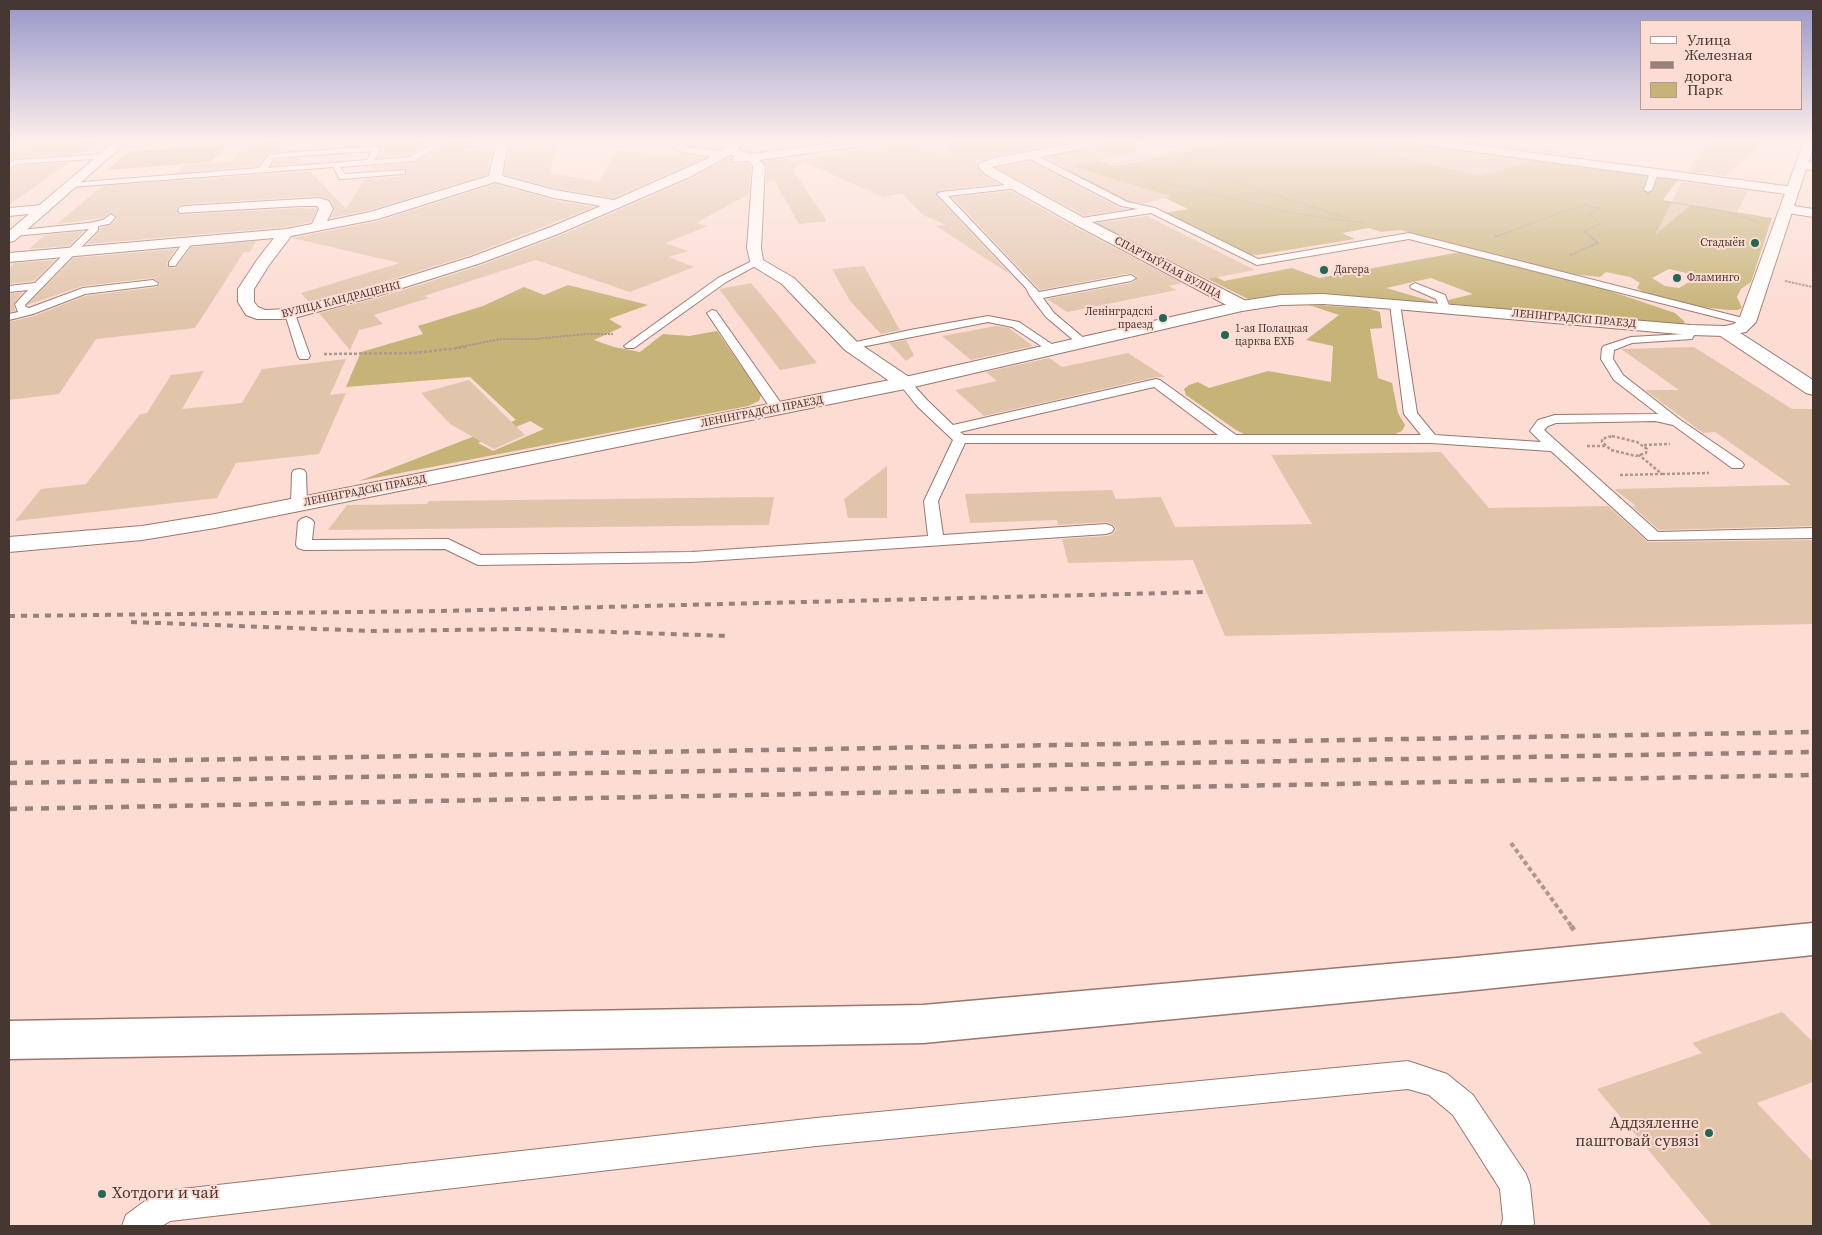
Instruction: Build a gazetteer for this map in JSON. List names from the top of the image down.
{
  "streets": {
    "street": ["СПАРТЫЎНАЯ ВУЛІЦА", "ВУЛІЦА КАНДРАЦЕНКІ", "ЛЕНІНГРАДСКІ ПРАЕЗД"]
  },
  "crossings": [
    ["СПАРТЫЎНАЯ ВУЛІЦА", "ЛЕНІНГРАДСКІ ПРАЕЗД"]
  ],
  "places": [
    "Стадыён",
    "Дагера",
    "Фламинго",
    "Ленінградскі праезд",
    "1-ая Полацкая царква ЕХБ",
    "Аддзяленне паштовай сувязі",
    "Хотдоги и чай"
  ],
  "legend": ["Улица", "Железная дорога", "Парк"]
}
